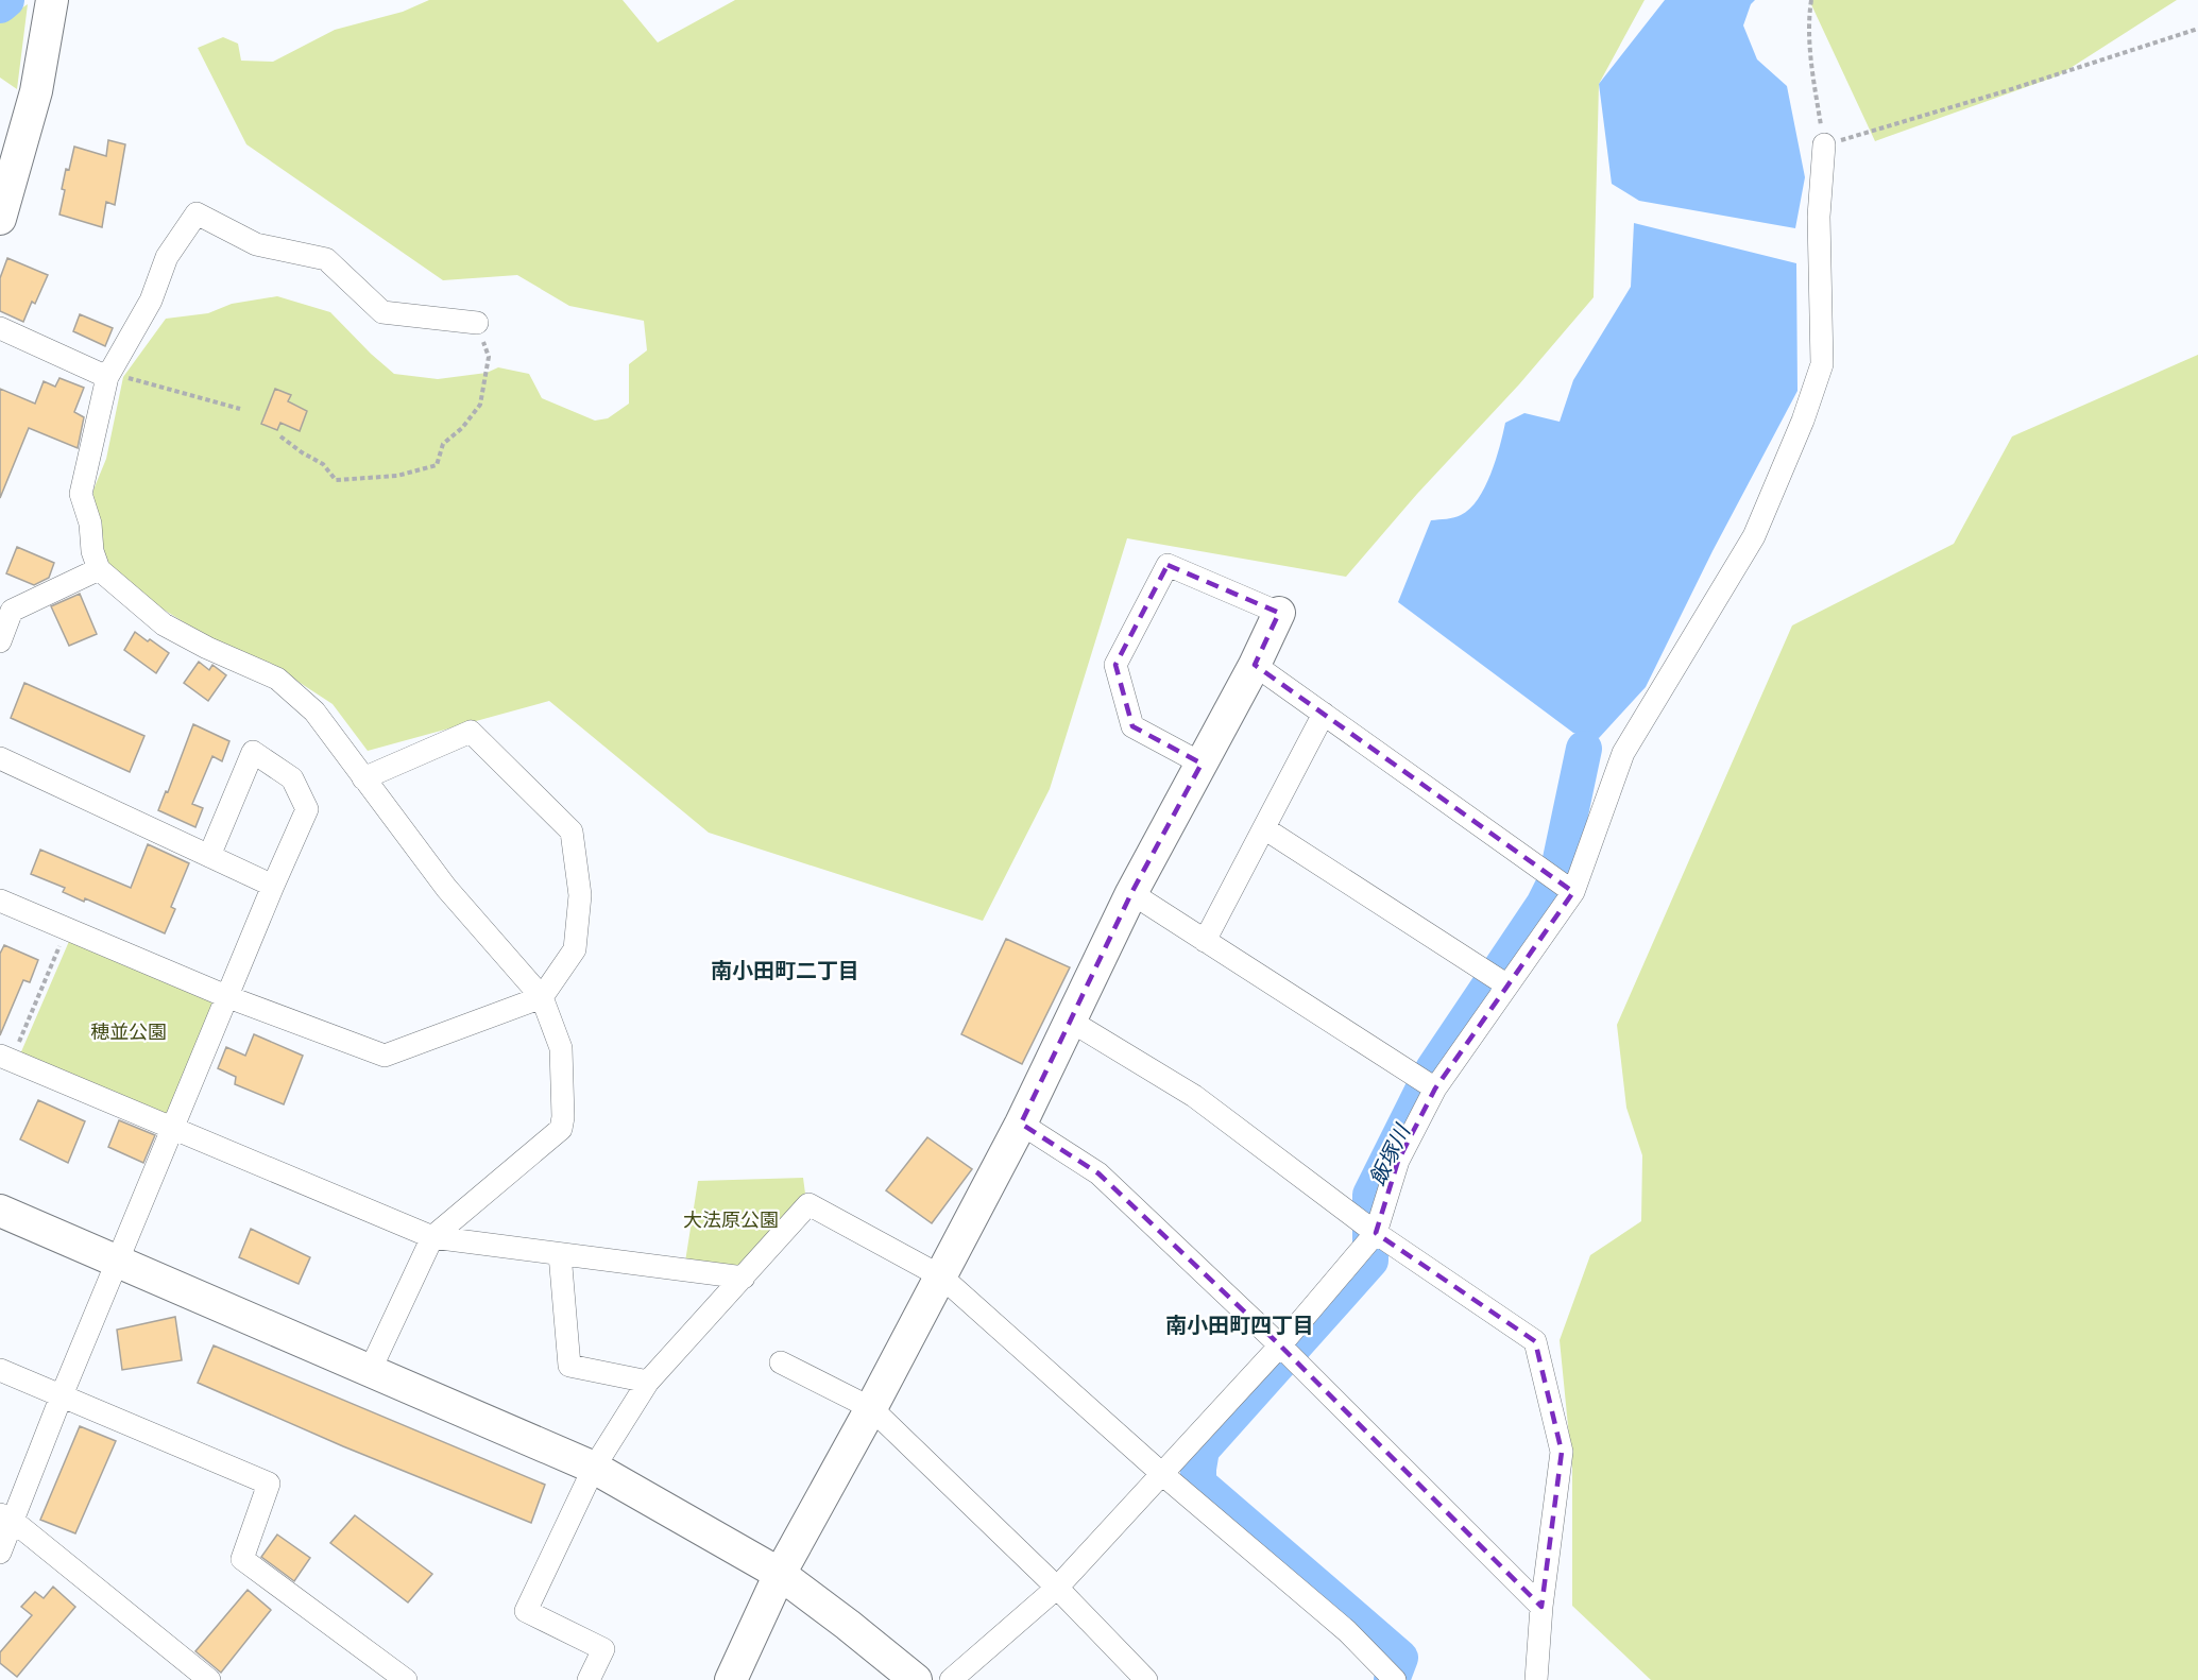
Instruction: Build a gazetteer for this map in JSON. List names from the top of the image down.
{
  "districts": ["南小田町二丁目", "南小田町四丁目"],
  "water": ["飯塚川"],
  "parks": ["穂並公園", "大法原公園"]
}
